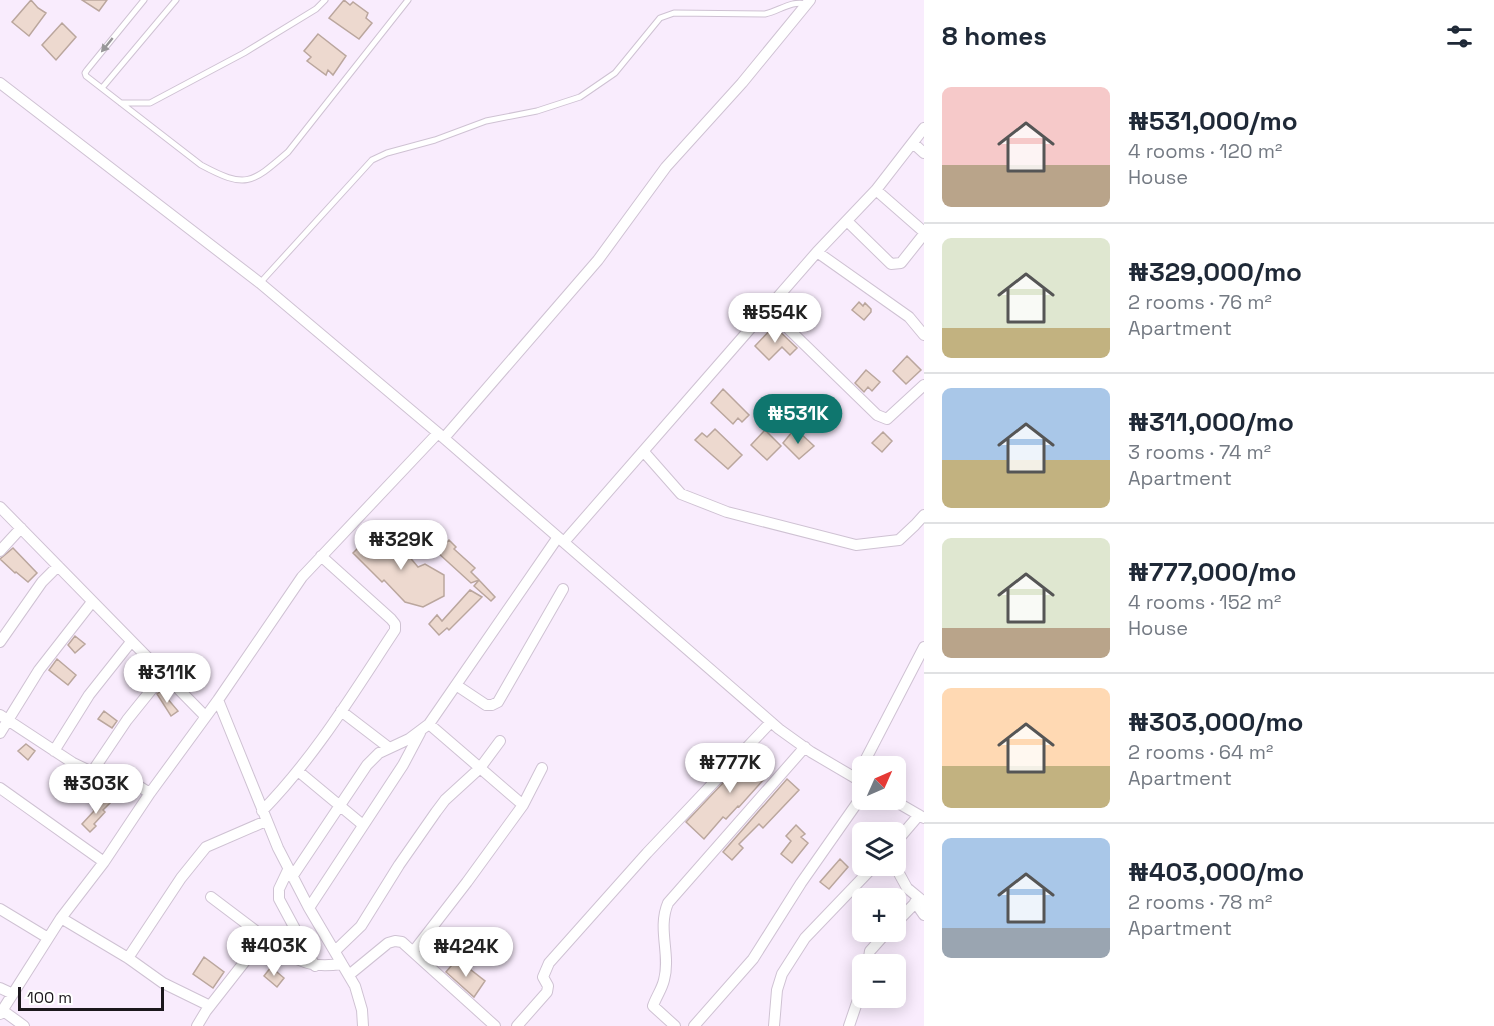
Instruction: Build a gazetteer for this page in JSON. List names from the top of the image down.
{
  "scale_bar": "100 m",
  "north": "top right",
  "page": {
    "heading": "8 homes",
    "list": [
      {
        "name": "₦531,000/mo",
        "note": "4 rooms · 120 m² · House"
      },
      {
        "name": "₦329,000/mo",
        "note": "2 rooms · 76 m² · Apartment"
      },
      {
        "name": "₦311,000/mo",
        "note": "3 rooms · 74 m² · Apartment"
      },
      {
        "name": "₦777,000/mo",
        "note": "4 rooms · 152 m² · House"
      },
      {
        "name": "₦303,000/mo",
        "note": "2 rooms · 64 m² · Apartment"
      },
      {
        "name": "₦403,000/mo",
        "note": "2 rooms · 78 m² · Apartment"
      }
    ],
    "price": [
      "₦554K",
      "₦531K",
      "₦329K",
      "₦311K",
      "₦777K",
      "₦303K",
      "₦403K",
      "₦424K"
    ],
    "map_buttons": ["+", "−"],
    "scale": "100 m"
  }
}
